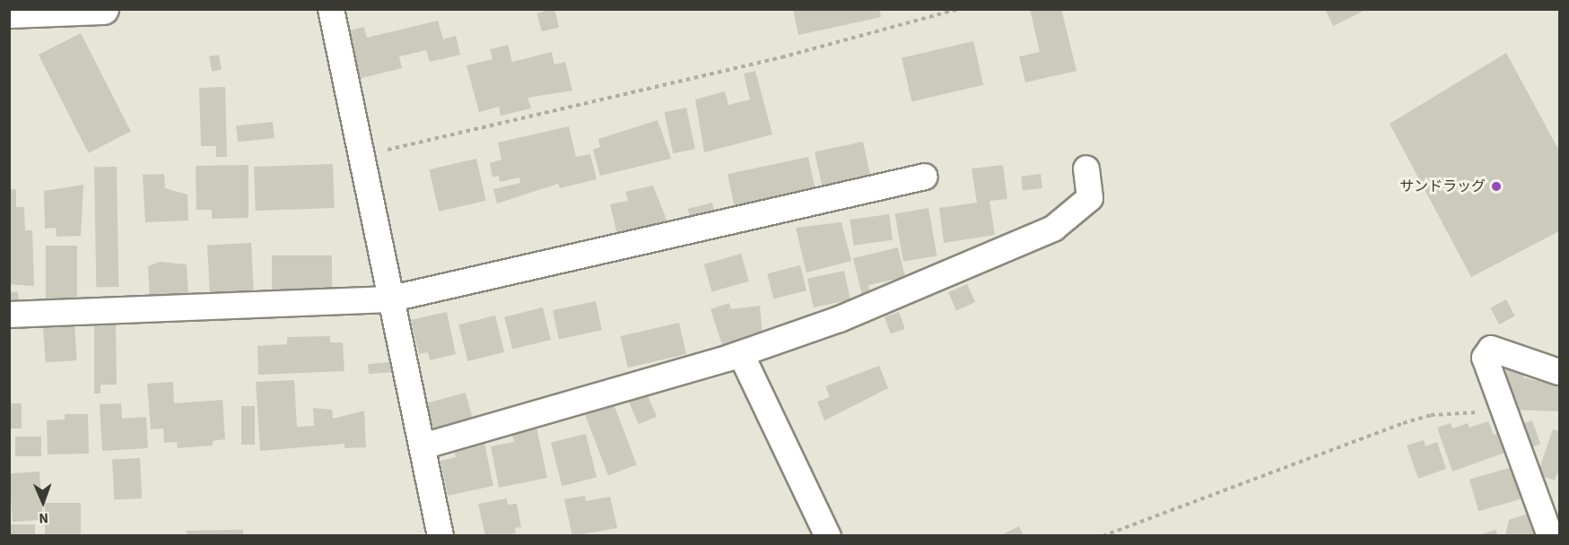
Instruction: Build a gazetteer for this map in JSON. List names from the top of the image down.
{
  "places": ["サンドラッグ"],
  "north": "bottom"
}
